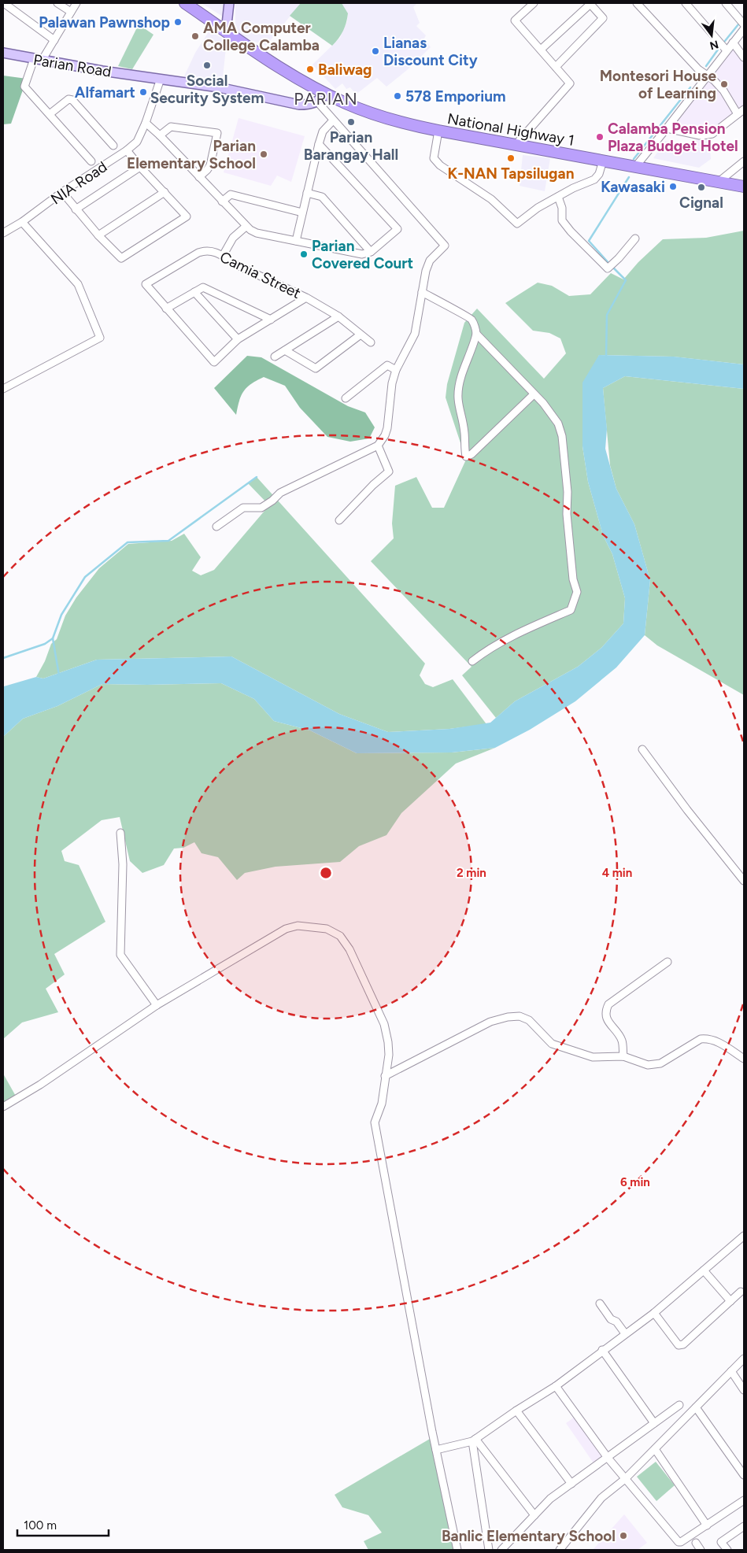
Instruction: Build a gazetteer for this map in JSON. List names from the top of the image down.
{
  "streets": {
    "highway": ["National Highway 1"],
    "main road": ["Parian Road"],
    "street": ["NIA Road", "Camia Street"]
  },
  "crossings": [
    ["Parian Road", "NIA Road"]
  ],
  "districts": ["PARIAN"],
  "places": [
    "Palawan Pawnshop",
    "AMA Computer College Calamba",
    "Lianas Discount City",
    "Social Security System",
    "Baliwag",
    "Montesori House of Learning",
    "Alfamart",
    "578 Emporium",
    "Parian Barangay Hall",
    "Calamba Pension Plaza Budget Hotel",
    "Parian Elementary School",
    "K-NAN Tapsilugan",
    "Kawasaki",
    "Cignal",
    "Parian Covered Court",
    "Banlic Elementary School"
  ],
  "scale_bar": "100 m",
  "north": "bottom",
  "rings": ["2 min", "4 min", "6 min"]
}
